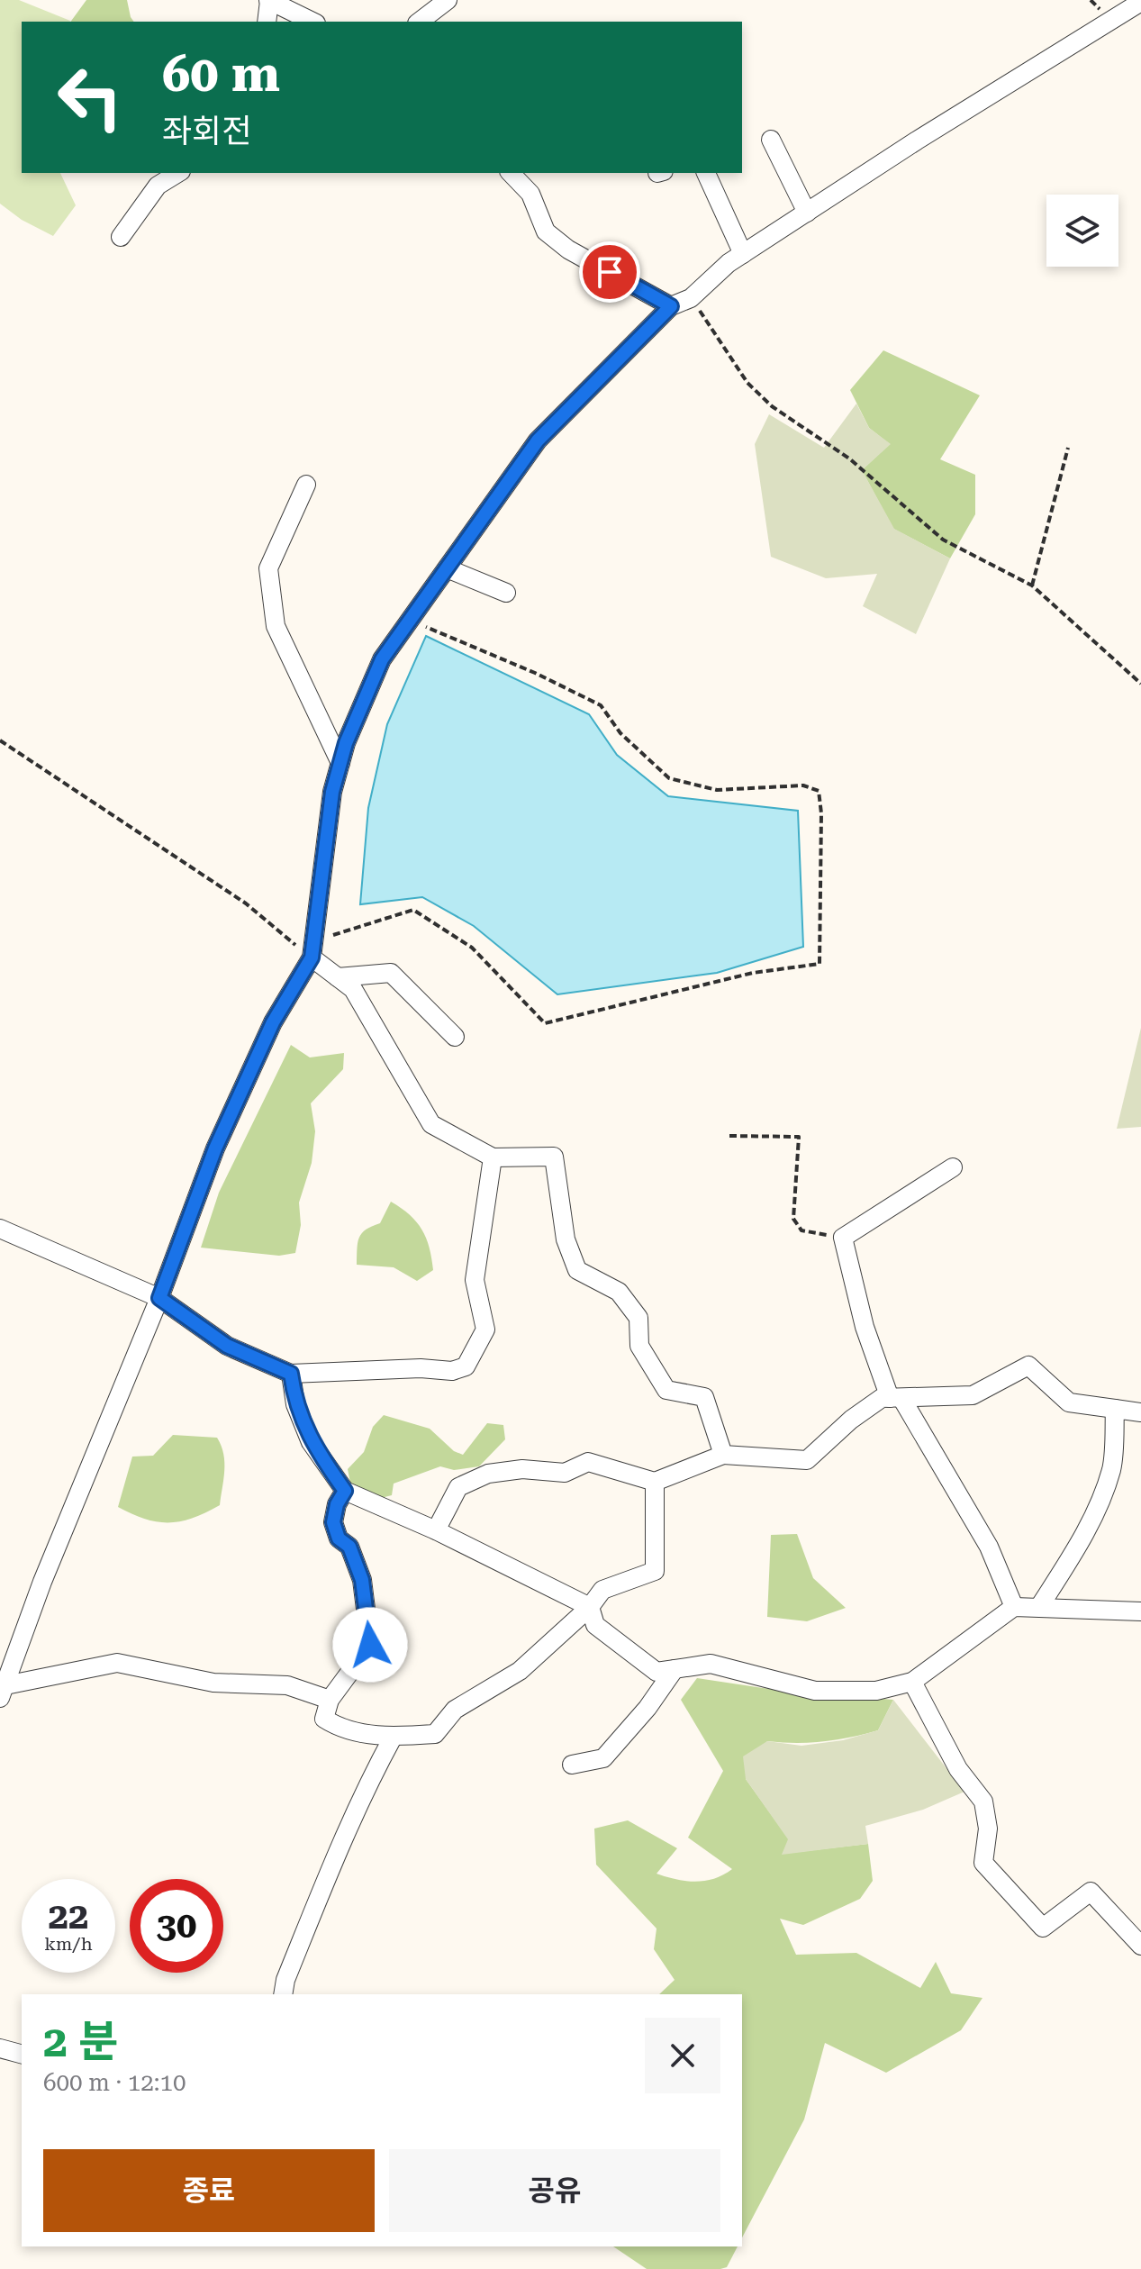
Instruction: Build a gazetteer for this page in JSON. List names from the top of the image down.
{
  "page": {
    "turn": ["60 m", "좌회전"],
    "speed": "22 km/h",
    "limit": "30",
    "heading": ["2 분", "600 m · 12:10"],
    "buttons": ["종료", "공유"]
  }
}
